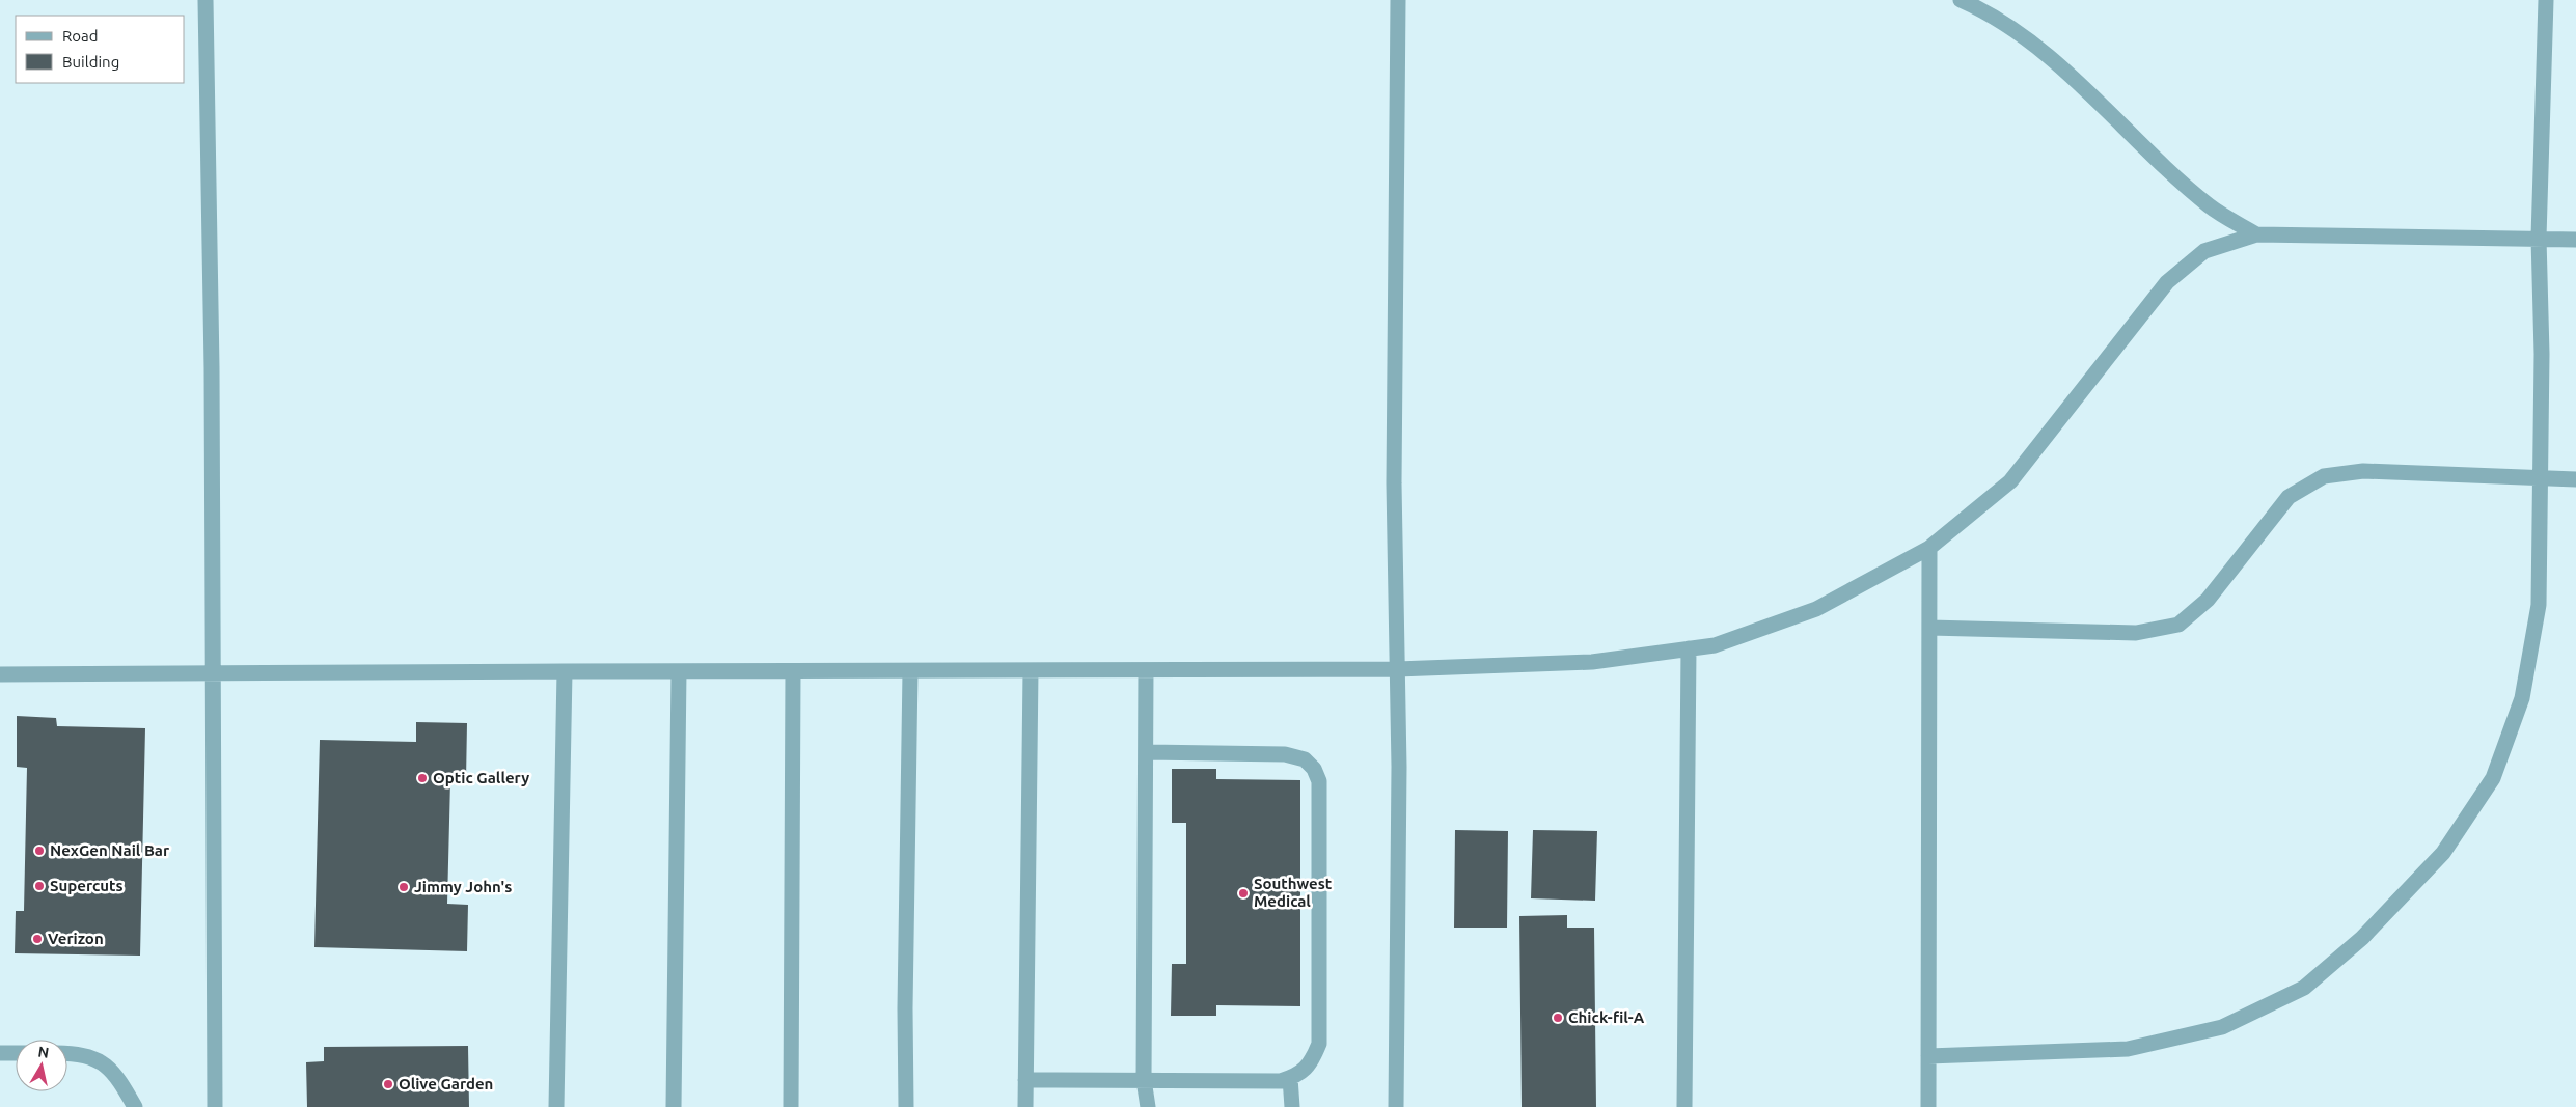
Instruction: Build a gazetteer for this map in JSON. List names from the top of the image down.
{
  "places": [
    "Optic Gallery",
    "NexGen Nail Bar",
    "Supercuts",
    "Jimmy John's",
    "Southwest Medical",
    "Verizon",
    "Chick-fil-A",
    "Olive Garden"
  ],
  "legend": ["Road", "Building"],
  "north": "top"
}
